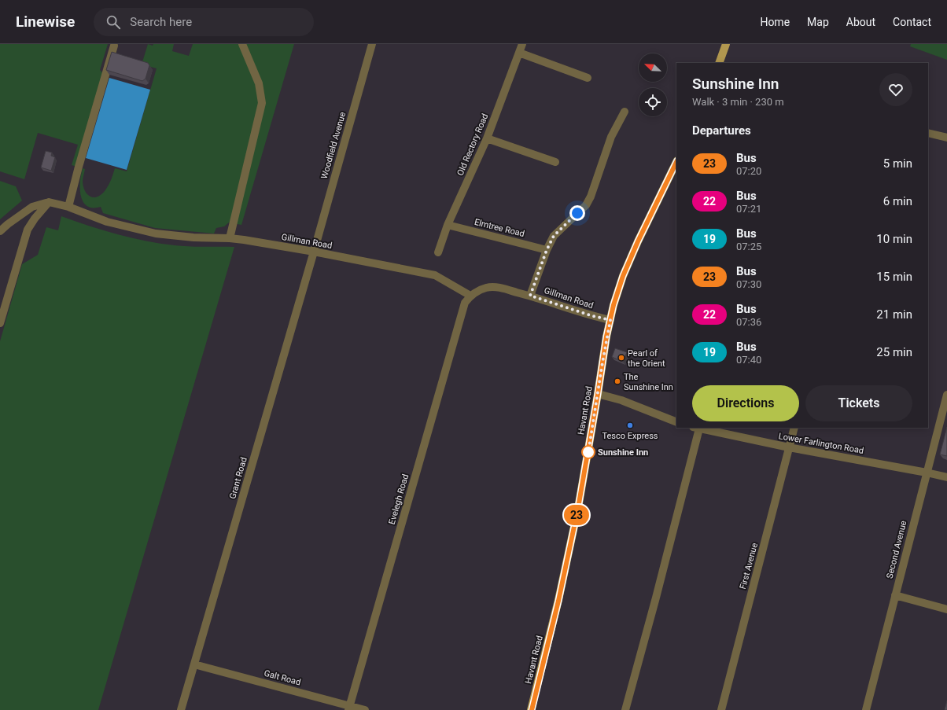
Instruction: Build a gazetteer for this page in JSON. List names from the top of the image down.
{
  "streets": {
    "main road": ["Havant Road"],
    "street": [
      "Old Rectory Road",
      "Woodfield Avenue",
      "Elmtree Road",
      "Gillman Road",
      "Lower Farlington Road",
      "Grant Road",
      "Evelegh Road",
      "Second Avenue",
      "First Avenue",
      "Galt Road"
    ]
  },
  "crossings": [
    ["Old Rectory Road", "Elmtree Road"],
    ["Woodfield Avenue", "Gillman Road"],
    ["Woodfield Avenue", "Grant Road"],
    ["Gillman Road", "Havant Road"],
    ["Gillman Road", "Grant Road"],
    ["Gillman Road", "Evelegh Road"],
    ["Lower Farlington Road", "Second Avenue"],
    ["Lower Farlington Road", "First Avenue"],
    ["Grant Road", "Galt Road"],
    ["Evelegh Road", "Galt Road"]
  ],
  "places": [
    "Pearl of the Orient",
    "The Sunshine Inn",
    "Tesco Express",
    "Sunshine Inn"
  ],
  "lines": ["bus line 23"],
  "north": "top left",
  "page": {
    "header": "Linewise",
    "search": "Search here",
    "nav": [
      "Home",
      "Map",
      "About",
      "Contact"
    ],
    "on_map": "23",
    "heading": [
      ["Sunshine Inn", "Walk · 3 min · 230 m"],
      "Departures"
    ],
    "list": [
      {
        "mark": "23",
        "name": "Bus",
        "note": "07:20",
        "value": "5 min"
      },
      {
        "mark": "22",
        "name": "Bus",
        "note": "07:21",
        "value": "6 min"
      },
      {
        "mark": "19",
        "name": "Bus",
        "note": "07:25",
        "value": "10 min"
      },
      {
        "mark": "23",
        "name": "Bus",
        "note": "07:30",
        "value": "15 min"
      },
      {
        "mark": "22",
        "name": "Bus",
        "note": "07:36",
        "value": "21 min"
      },
      {
        "mark": "19",
        "name": "Bus",
        "note": "07:40",
        "value": "25 min"
      }
    ],
    "buttons": ["Directions", "Tickets"]
  }
}
